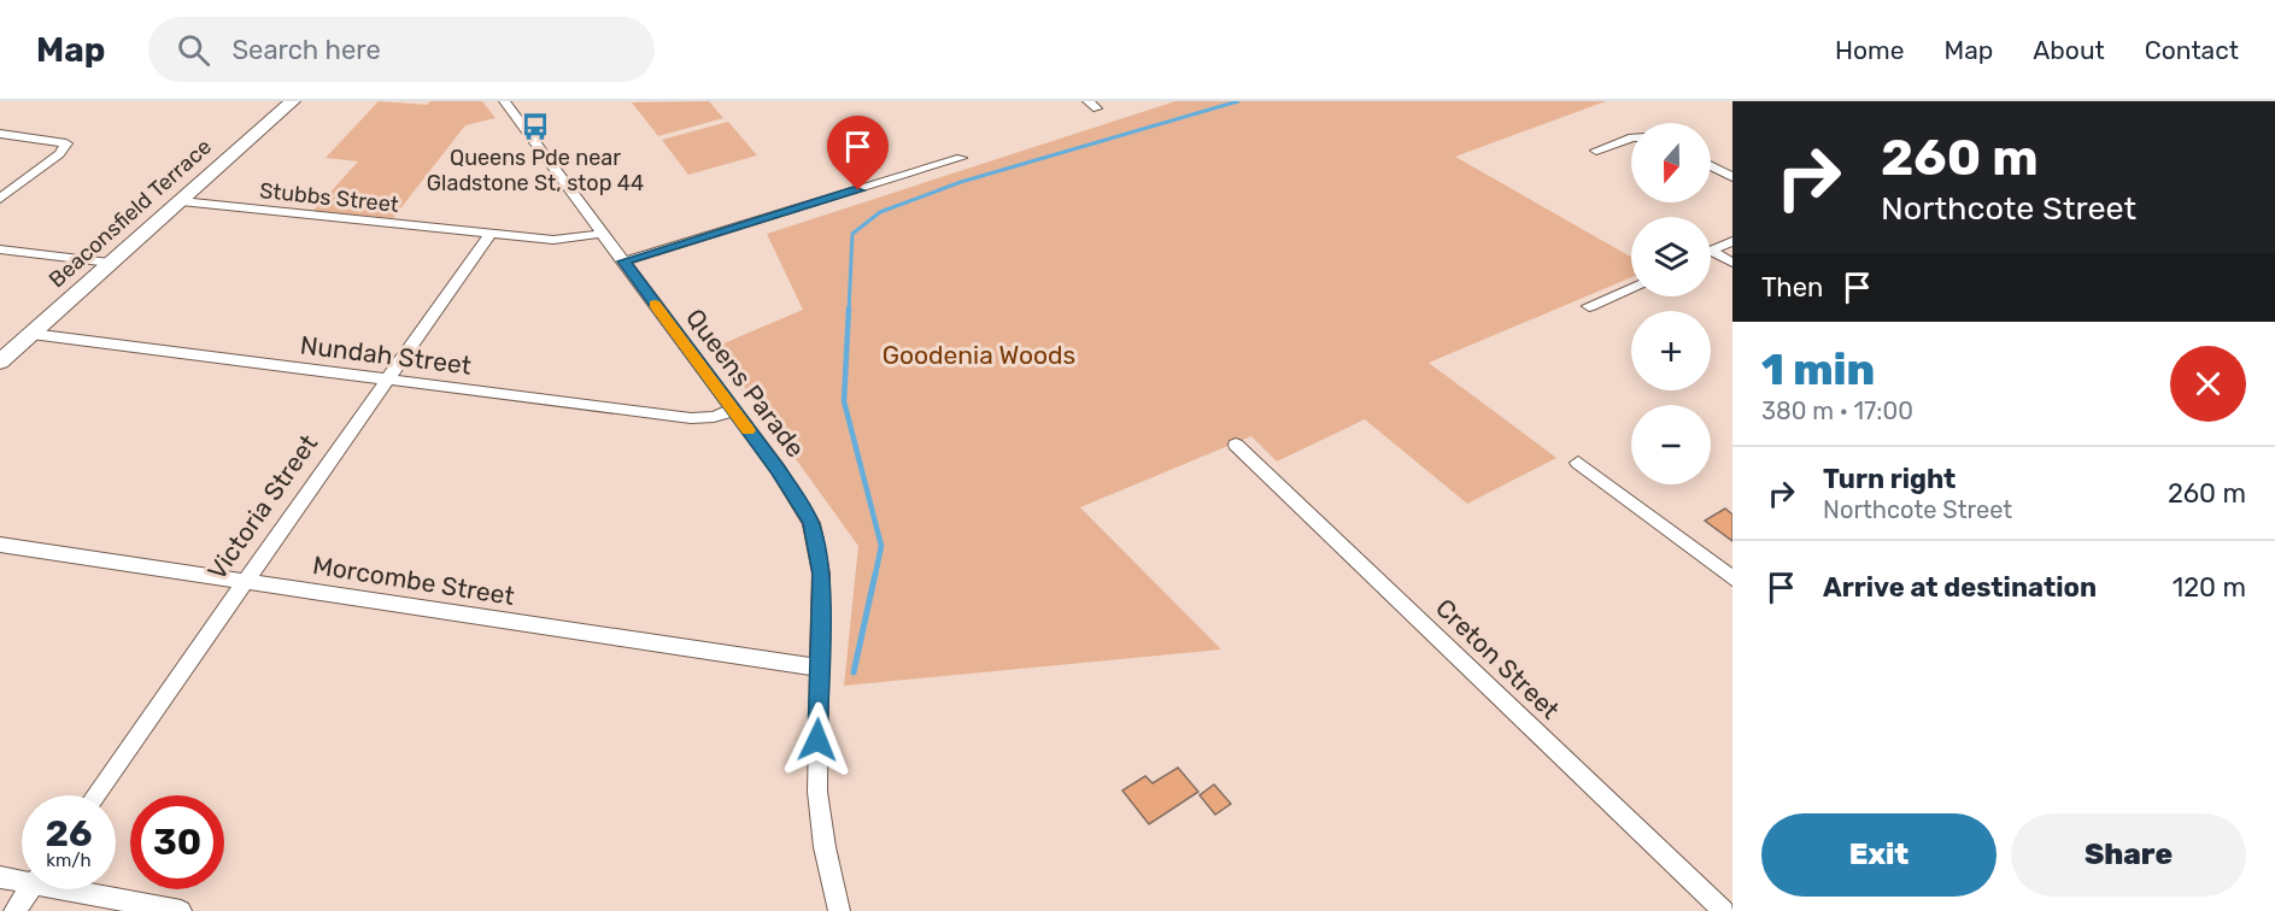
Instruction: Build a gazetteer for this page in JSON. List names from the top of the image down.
{
  "streets": {
    "main road": ["Beaconsfield Terrace"],
    "street": [
      "Stubbs Street",
      "Nundah Street",
      "Queens Parade",
      "Victoria Street",
      "Morcombe Street",
      "Creton Street"
    ]
  },
  "crossings": [
    ["Stubbs Street", "Beaconsfield Terrace"],
    ["Stubbs Street", "Queens Parade"],
    ["Stubbs Street", "Victoria Street"],
    ["Beaconsfield Terrace", "Nundah Street"],
    ["Nundah Street", "Queens Parade"],
    ["Nundah Street", "Victoria Street"],
    ["Queens Parade", "Morcombe Street"],
    ["Victoria Street", "Morcombe Street"]
  ],
  "parks": ["Goodenia Woods"],
  "places": {
    "bus stop": ["Queens Pde near Gladstone St, stop 44"]
  },
  "north": "bottom",
  "page": {
    "header": "Map",
    "search": "Search here",
    "nav": [
      "Home",
      "Map",
      "About",
      "Contact"
    ],
    "turn": ["260 m", "Northcote Street"],
    "map_buttons": ["+", "−"],
    "then": "Then",
    "heading": ["1 min", "380 m · 17:00"],
    "list": [
      {
        "name": "Turn right",
        "note": "Northcote Street",
        "value": "260 m"
      },
      {
        "name": "Arrive at destination",
        "value": "120 m"
      }
    ],
    "speed": "26 km/h",
    "limit": "30",
    "buttons": ["Exit", "Share"]
  }
}
